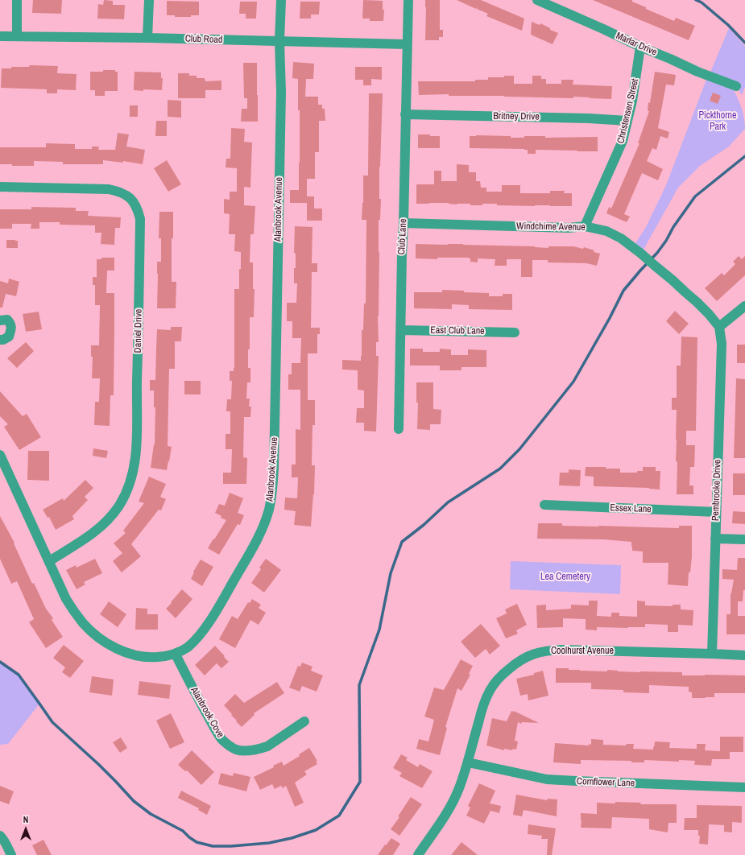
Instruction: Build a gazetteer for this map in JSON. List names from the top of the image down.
{
  "streets": {
    "street": [
      "Club Road",
      "Marlar Drive",
      "Christensen Street",
      "Britney Drive",
      "Alanbrook Avenue",
      "Windchime Avenue",
      "Club Lane",
      "Daniel Drive",
      "East Club Lane",
      "Pembrooke Drive",
      "Essex Lane",
      "Coolhurst Avenue",
      "Alanbrook Cove",
      "Cornflower Lane"
    ]
  },
  "crossings": [
    ["Club Road", "Alanbrook Avenue"],
    ["Club Road", "Club Lane"],
    ["Marlar Drive", "Christensen Street"],
    ["Christensen Street", "Britney Drive"],
    ["Christensen Street", "Windchime Avenue"],
    ["Britney Drive", "Club Lane"],
    ["Alanbrook Avenue", "Daniel Drive"],
    ["Alanbrook Avenue", "Alanbrook Cove"],
    ["Windchime Avenue", "Club Lane"],
    ["Windchime Avenue", "Pembrooke Drive"],
    ["Club Lane", "East Club Lane"],
    ["Pembrooke Drive", "Essex Lane"],
    ["Pembrooke Drive", "Coolhurst Avenue"],
    ["Coolhurst Avenue", "Cornflower Lane"]
  ],
  "parks": ["Pickthorne Park", "Lea Cemetery"],
  "north": "top"
}
